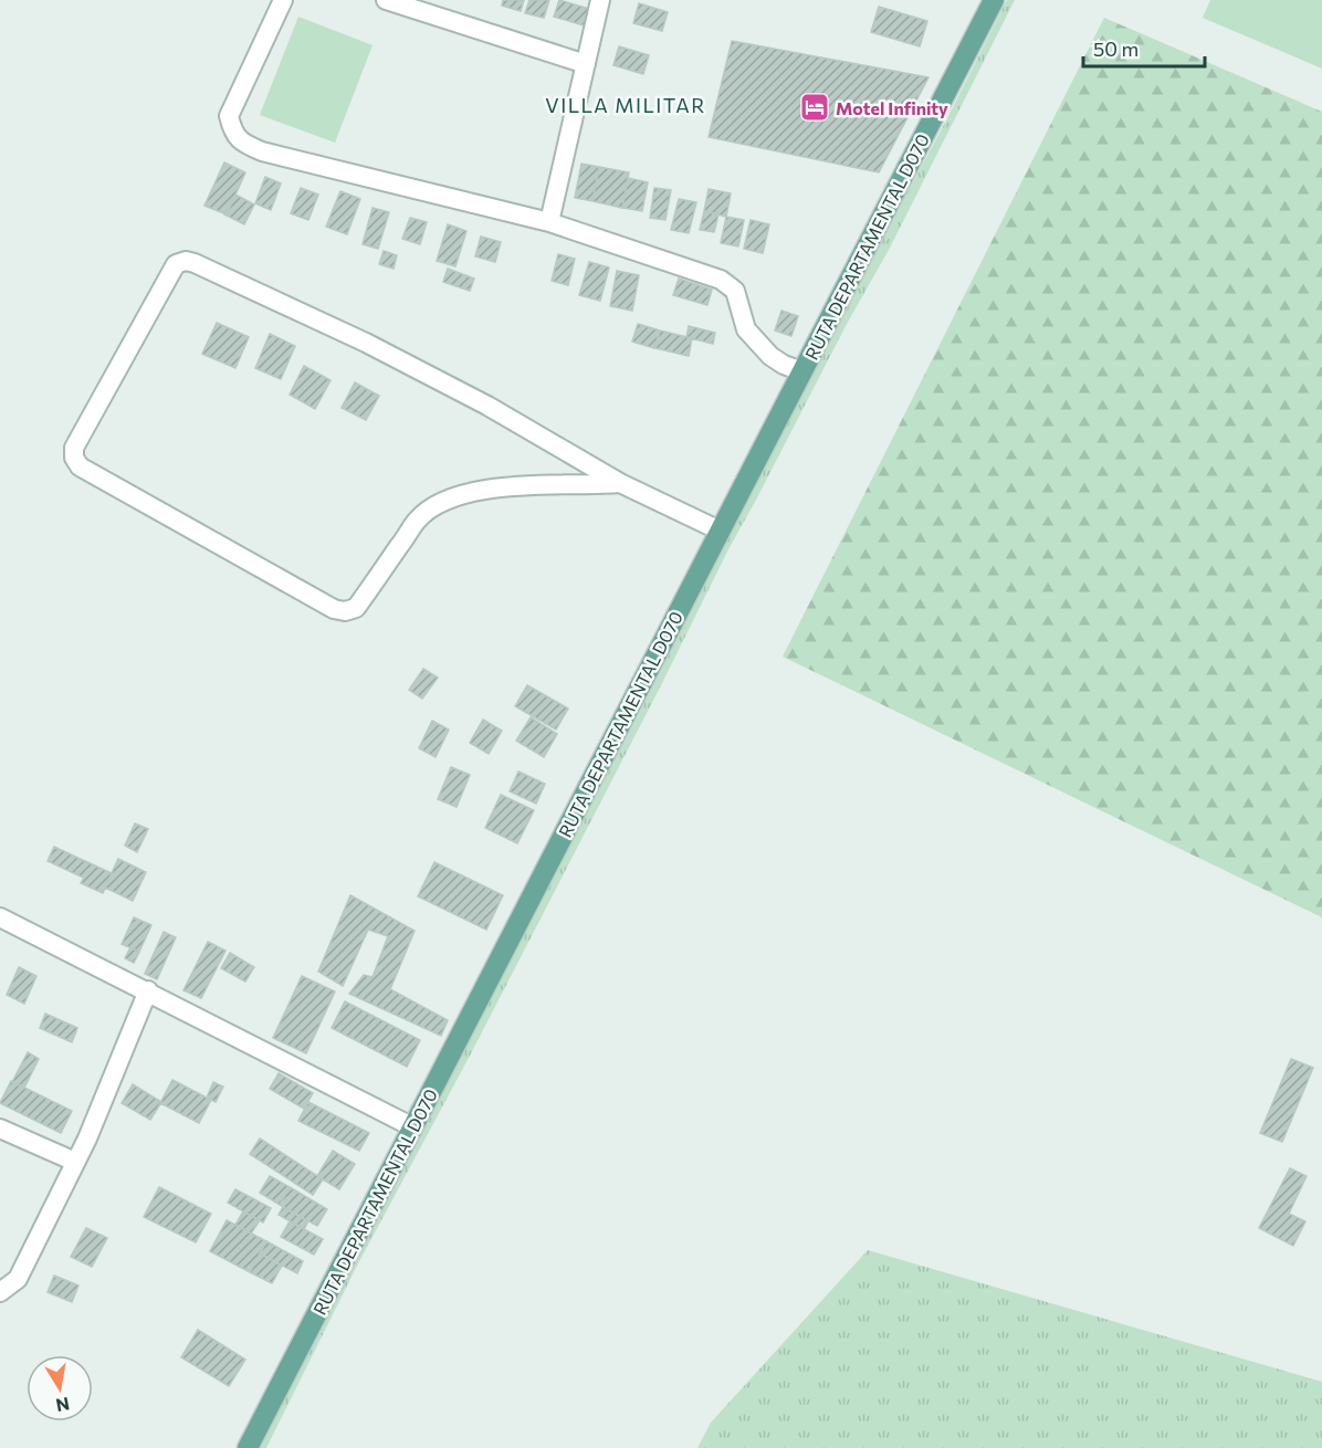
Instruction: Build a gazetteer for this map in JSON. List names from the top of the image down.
{
  "streets": {
    "main road": ["RUTA DEPARTAMENTAL D070"]
  },
  "districts": ["VILLA MILITAR"],
  "places": {
    "hotel": ["Motel Infinity"]
  },
  "scale_bar": "50 m",
  "north": "bottom"
}
